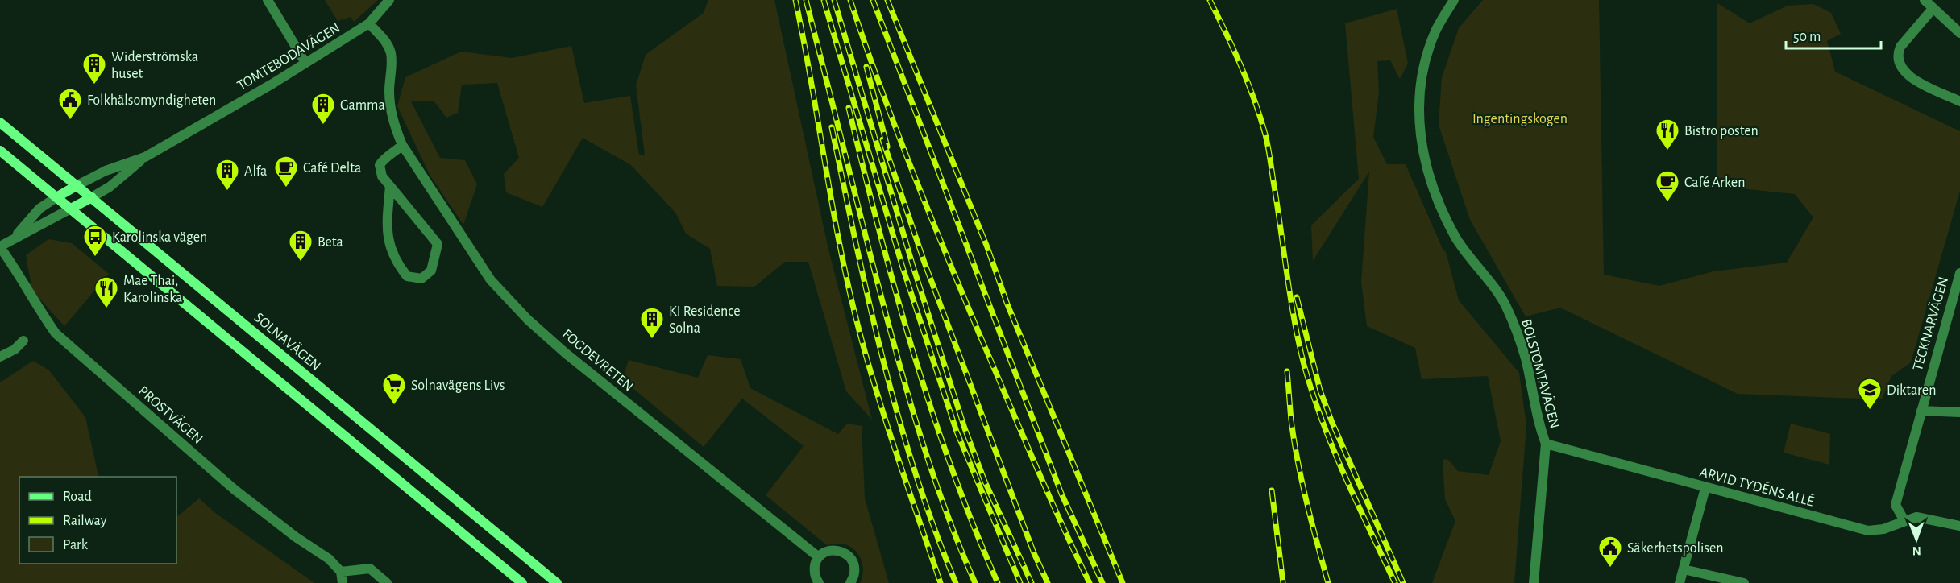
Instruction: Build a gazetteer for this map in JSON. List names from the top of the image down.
{
  "streets": {
    "main road": ["SOLNAVÄGEN"],
    "street": [
      "TOMTEBODAVÄGEN",
      "TECKNARVÄGEN",
      "FOGDEVRETEN",
      "BOLSTOMTAVÄGEN",
      "PROSTVÄGEN",
      "ARVID TYDÉNS ALLÉ"
    ]
  },
  "crossings": [
    ["TOMTEBODAVÄGEN", "SOLNAVÄGEN"],
    ["TOMTEBODAVÄGEN", "FOGDEVRETEN"],
    ["TECKNARVÄGEN", "ARVID TYDÉNS ALLÉ"],
    ["BOLSTOMTAVÄGEN", "ARVID TYDÉNS ALLÉ"]
  ],
  "parks": ["Ingentingskogen"],
  "places": {
    "building": [
      "Widerströmska huset",
      "Gamma",
      "Alfa",
      "Beta",
      "KI Residence Solna"
    ],
    "public building": ["Folkhälsomyndigheten", "Säkerhetspolisen"],
    "restaurant": ["Bistro posten", "Mae Thai, Karolinska"],
    "cafe": ["Café Delta", "Café Arken"],
    "bus stop": ["Karolinska vägen"],
    "supermarket": ["Solnavägens Livs"],
    "school or university": ["Diktaren"]
  },
  "legend": ["Road", "Railway", "Park"],
  "scale_bar": "50 m",
  "north": "bottom"
}
